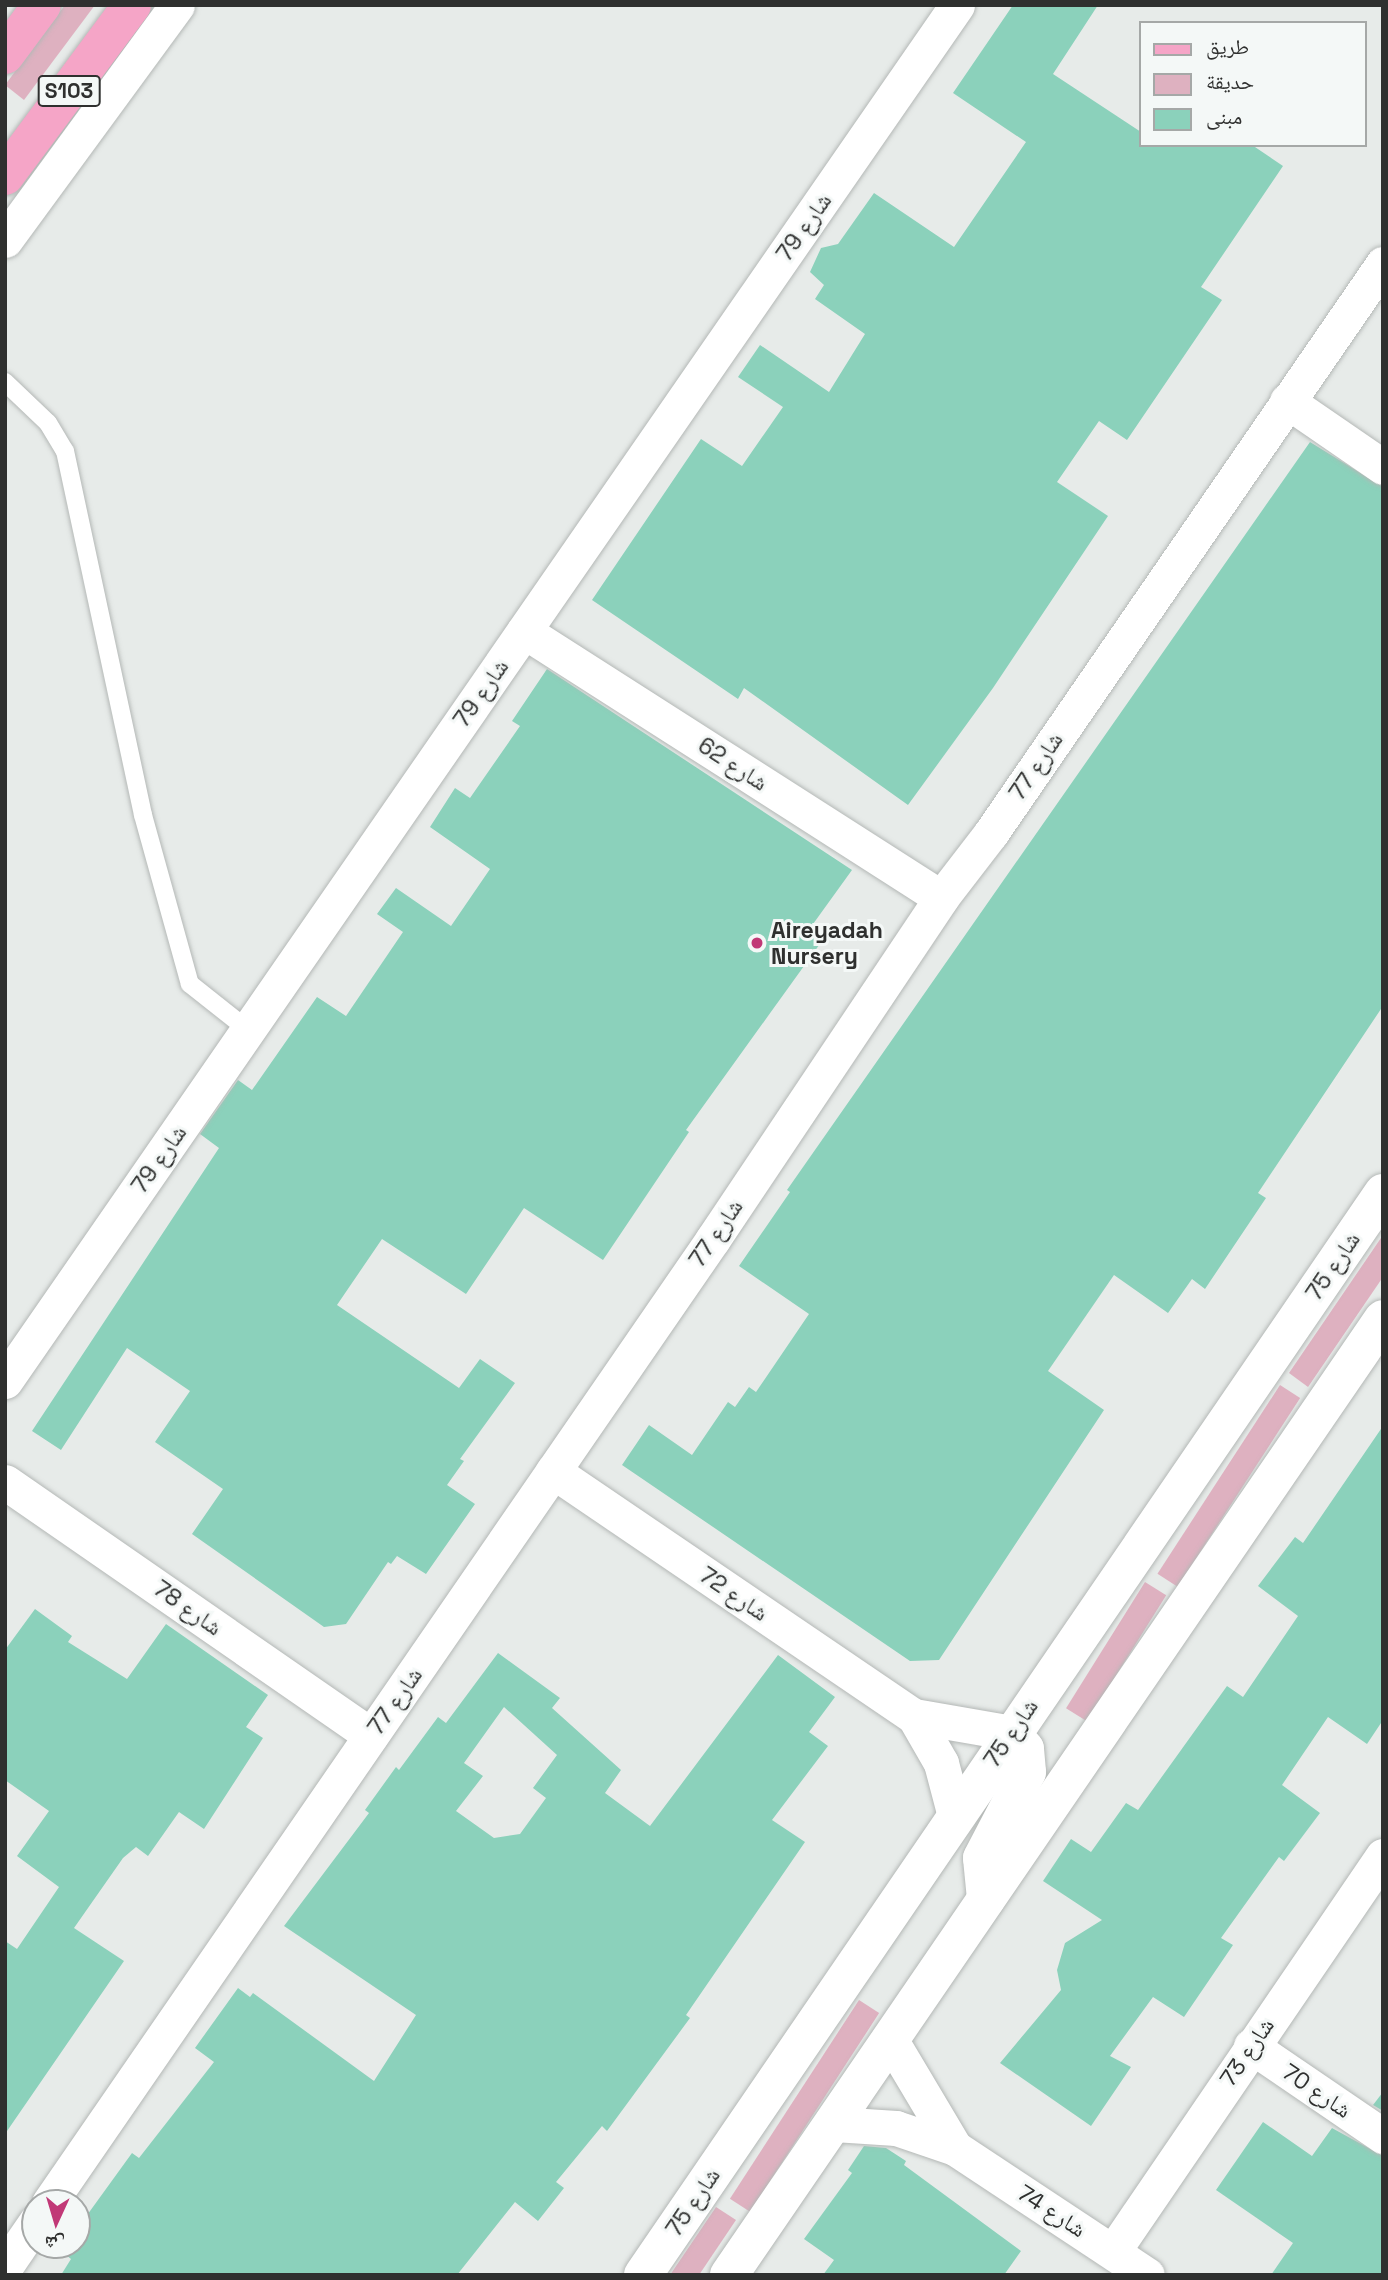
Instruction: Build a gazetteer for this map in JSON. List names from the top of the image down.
{
  "streets": {
    "main road": ["S103"],
    "street": [
      "شارع 79",
      "شارع 62",
      "شارع 77",
      "شارع 75",
      "شارع 72",
      "شارع 78",
      "شارع 73",
      "شارع 70",
      "شارع 74"
    ]
  },
  "crossings": [
    ["شارع 79", "شارع 62"],
    ["شارع 62", "شارع 77"],
    ["شارع 77", "شارع 72"],
    ["شارع 77", "شارع 78"],
    ["شارع 75", "شارع 72"],
    ["شارع 73", "شارع 70"],
    ["شارع 73", "شارع 74"]
  ],
  "places": ["Aireyadah Nursery"],
  "legend": ["طريق", "حديقة", "مبنى"],
  "north": "bottom"
}
